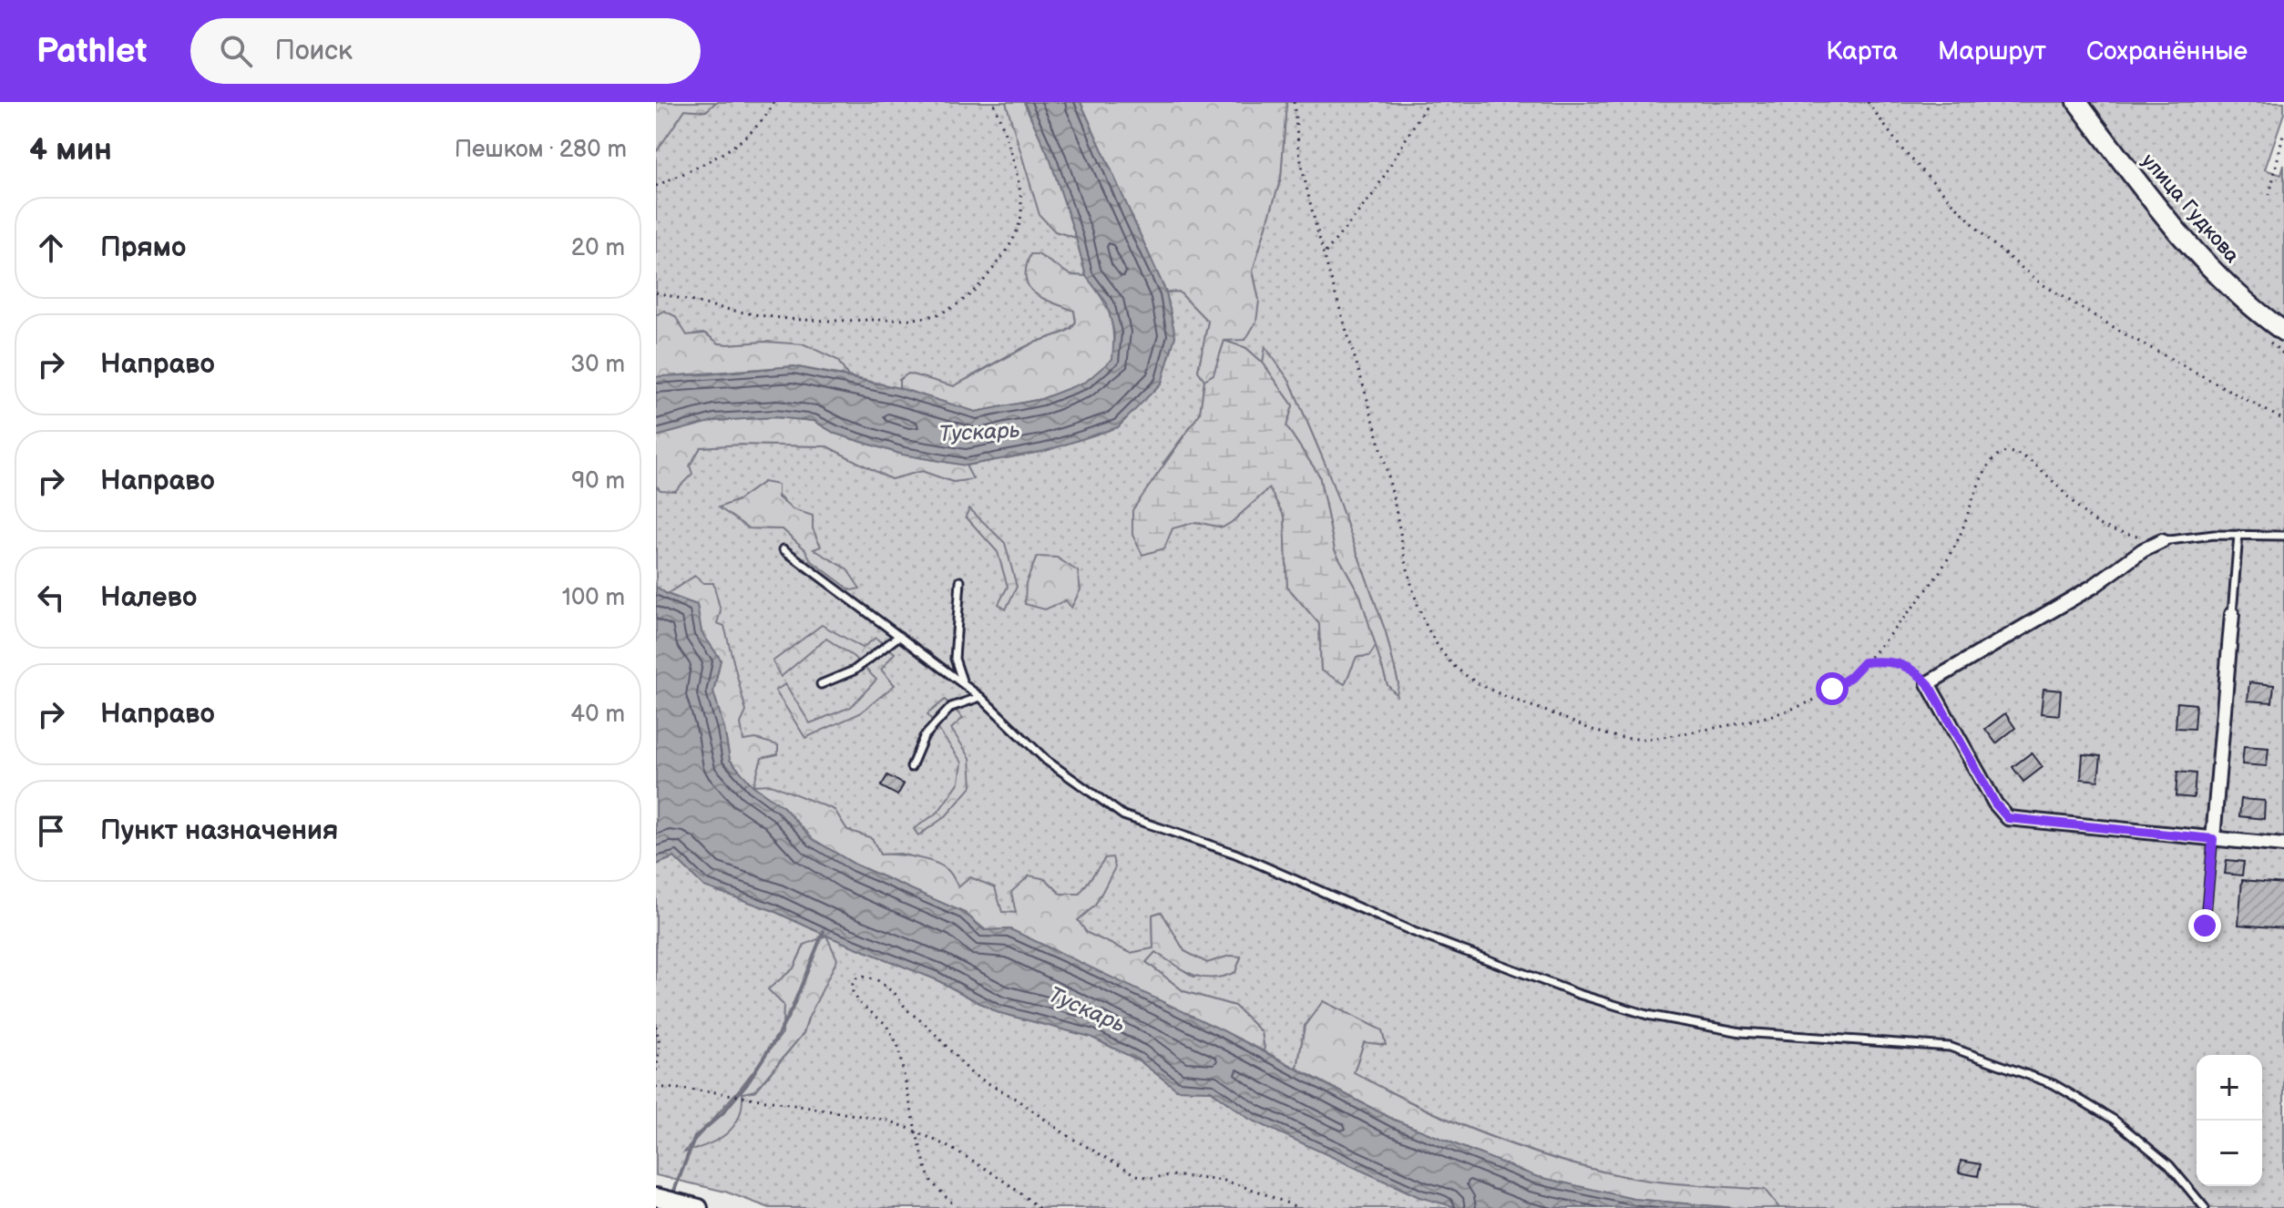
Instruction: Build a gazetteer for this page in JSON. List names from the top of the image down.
{
  "streets": {
    "main road": ["улица Гудкова"]
  },
  "water": ["Тускарь"],
  "page": {
    "header": "Pathlet",
    "search": "Поиск",
    "nav": ["Карта", "Маршрут", "Сохранённые"],
    "heading": ["4 мин", "Пешком · 280 m"],
    "list": [
      ["Прямо", "20 m"],
      ["Направо", "30 m"],
      ["Направо", "90 m"],
      ["Налево", "100 m"],
      ["Направо", "40 m"],
      "Пункт назначения"
    ],
    "map_buttons": ["+", "−"]
  }
}
